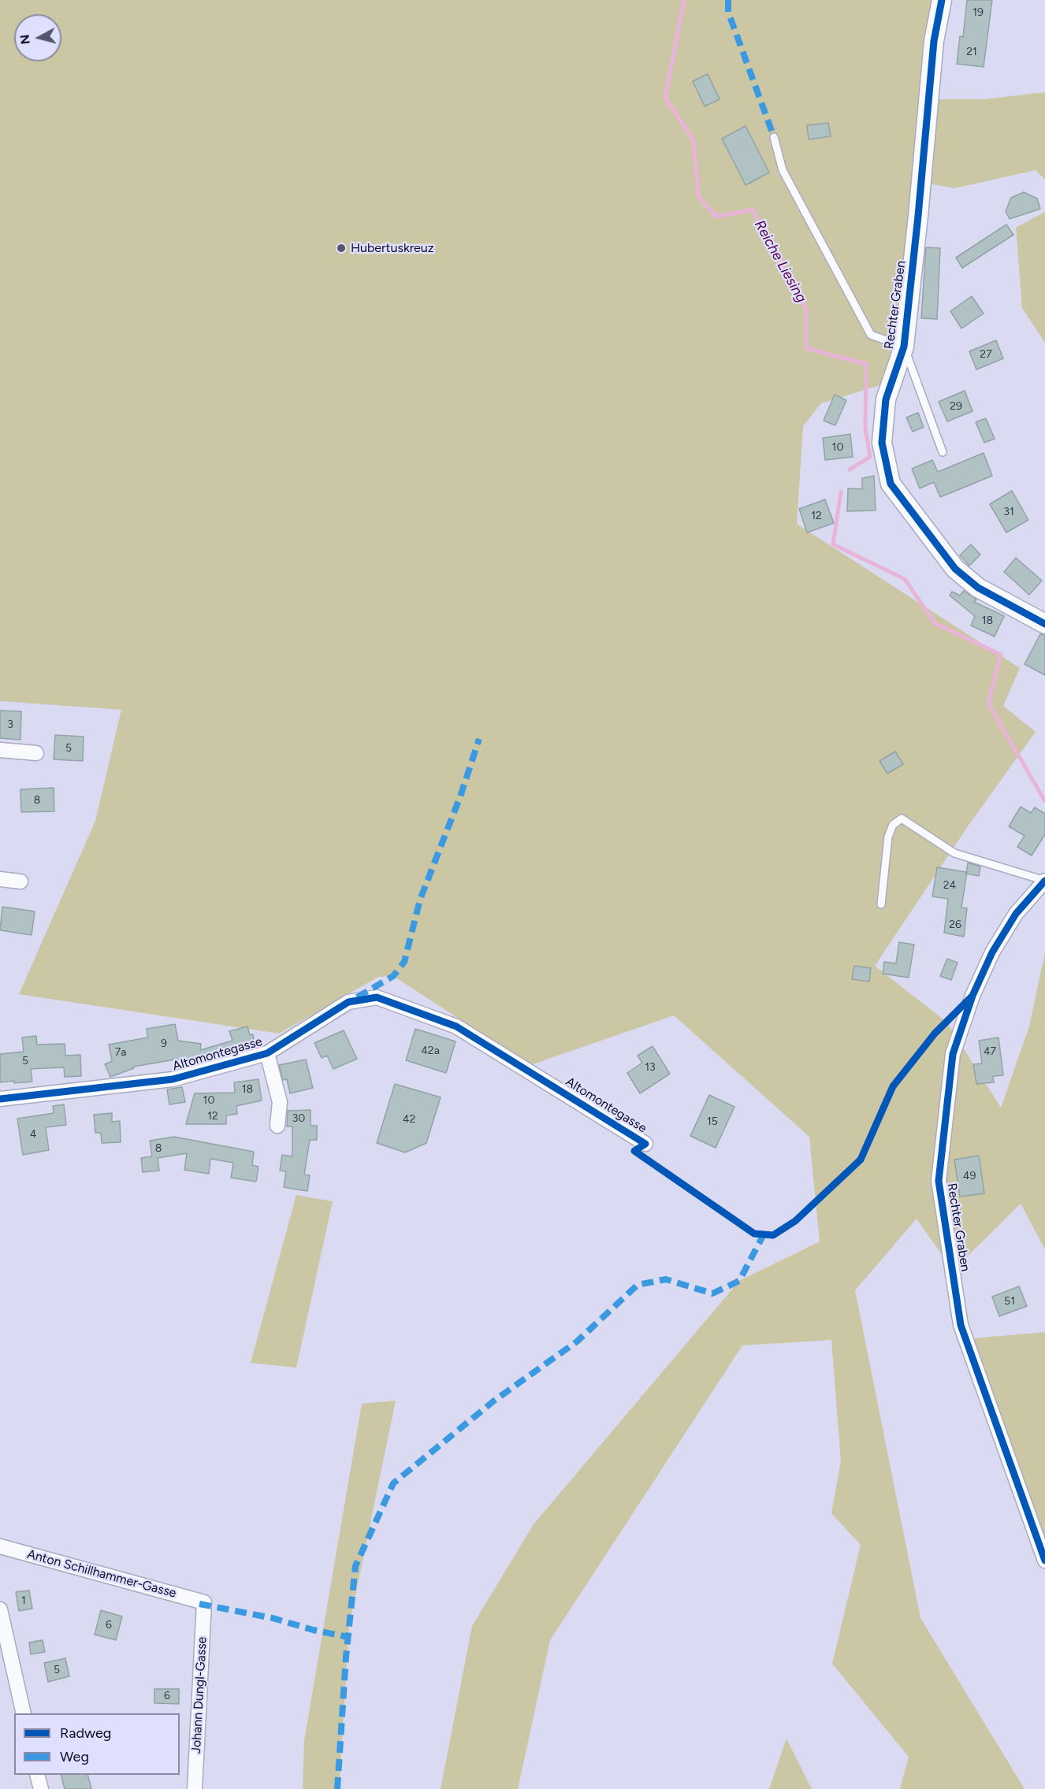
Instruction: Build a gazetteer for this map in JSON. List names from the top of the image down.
{
  "streets": {
    "street": [
      "Rechter Graben",
      "Altomontegasse",
      "Anton Schillhammer-Gasse",
      "Johann Dungl-Gasse"
    ]
  },
  "crossings": [
    ["Anton Schillhammer-Gasse", "Johann Dungl-Gasse"]
  ],
  "water": ["Reiche Liesing"],
  "places": ["Hubertuskreuz"],
  "house_numbers": [
    "19",
    "21",
    "27",
    "29",
    "10",
    "31",
    "12",
    "18",
    "3",
    "5",
    "8",
    "24",
    "26",
    "9",
    "42a",
    "47",
    "7a",
    "5",
    "13",
    "18",
    "10",
    "12",
    "30",
    "42",
    "15",
    "4",
    "8",
    "49",
    "51",
    "1",
    "6",
    "5",
    "6"
  ],
  "legend": ["Radweg", "Weg"],
  "north": "left"
}
